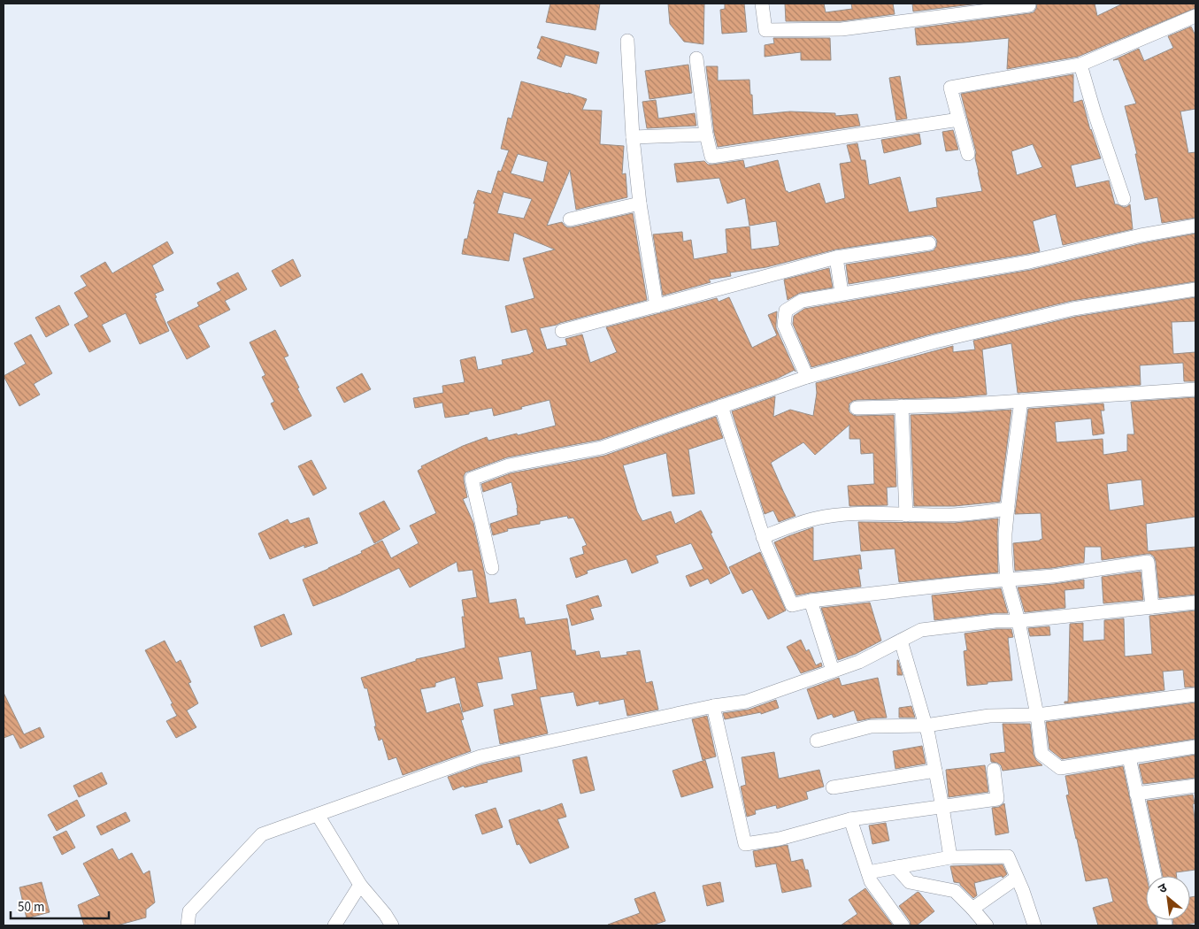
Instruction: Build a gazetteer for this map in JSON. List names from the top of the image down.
{
  "scale_bar": "50 m",
  "north": "top left"
}
